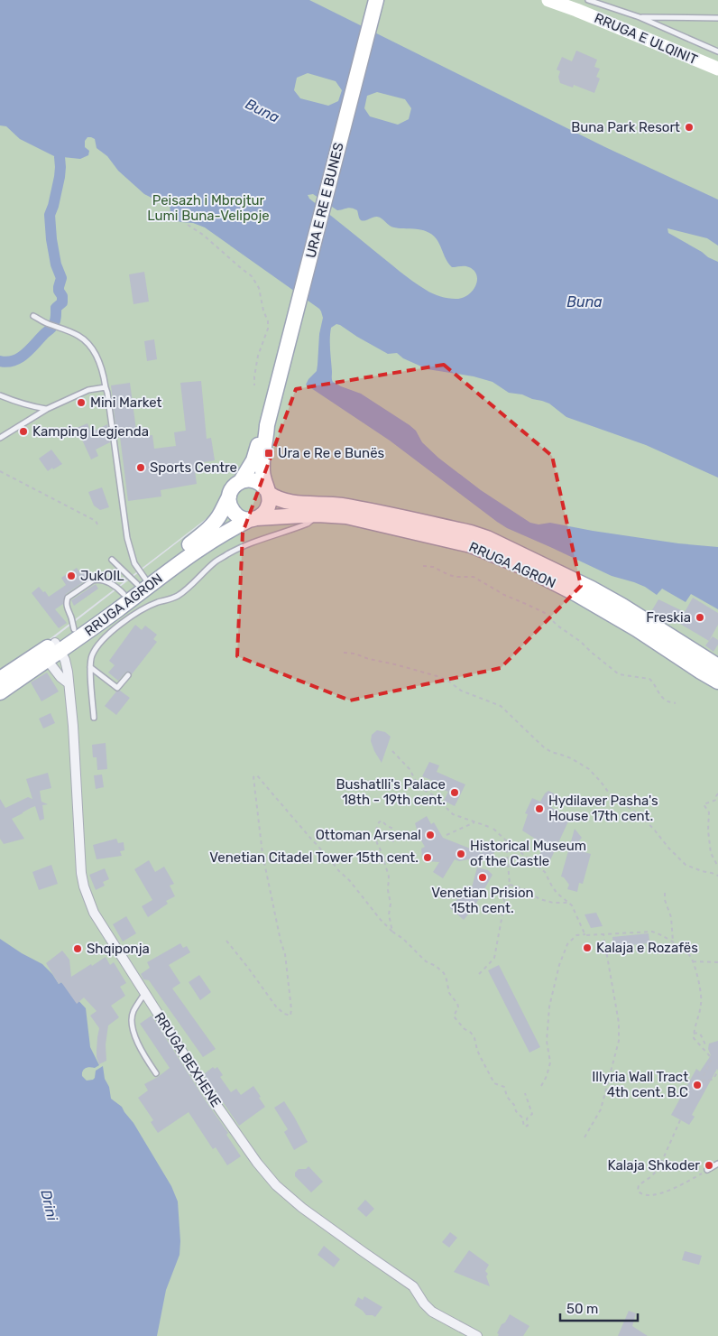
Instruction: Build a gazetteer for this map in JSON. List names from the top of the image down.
{
  "streets": {
    "main road": ["RRUGA E ULQINIT", "URA E RE E BUNES", "RRUGA AGRON"],
    "street": ["RRUGA BEXHENE"]
  },
  "crossings": [
    ["RRUGA AGRON", "RRUGA BEXHENE"]
  ],
  "water": ["Buna", "Drini"],
  "parks": ["Peisazh i Mbrojtur Lumi Buna-Velipoje"],
  "places": {
    "other": [
      "Buna Park Resort",
      "Mini Market",
      "Kamping Legjenda",
      "Sports Centre",
      "JukOIL",
      "Freskia",
      "Bushatlli's Palace 18th - 19th cent.",
      "Hydilaver Pasha's House 17th cent.",
      "Ottoman Arsenal",
      "Historical Museum of the Castle",
      "Venetian Citadel Tower 15th cent.",
      "Venetian Prision 15th cent.",
      "Kalaja e Rozafës",
      "Shqiponja",
      "Illyria Wall Tract 4th cent. B.C",
      "Kalaja Shkoder"
    ],
    "transit": ["Ura e Re e Bunës"]
  },
  "scale_bar": "50 m"
}
